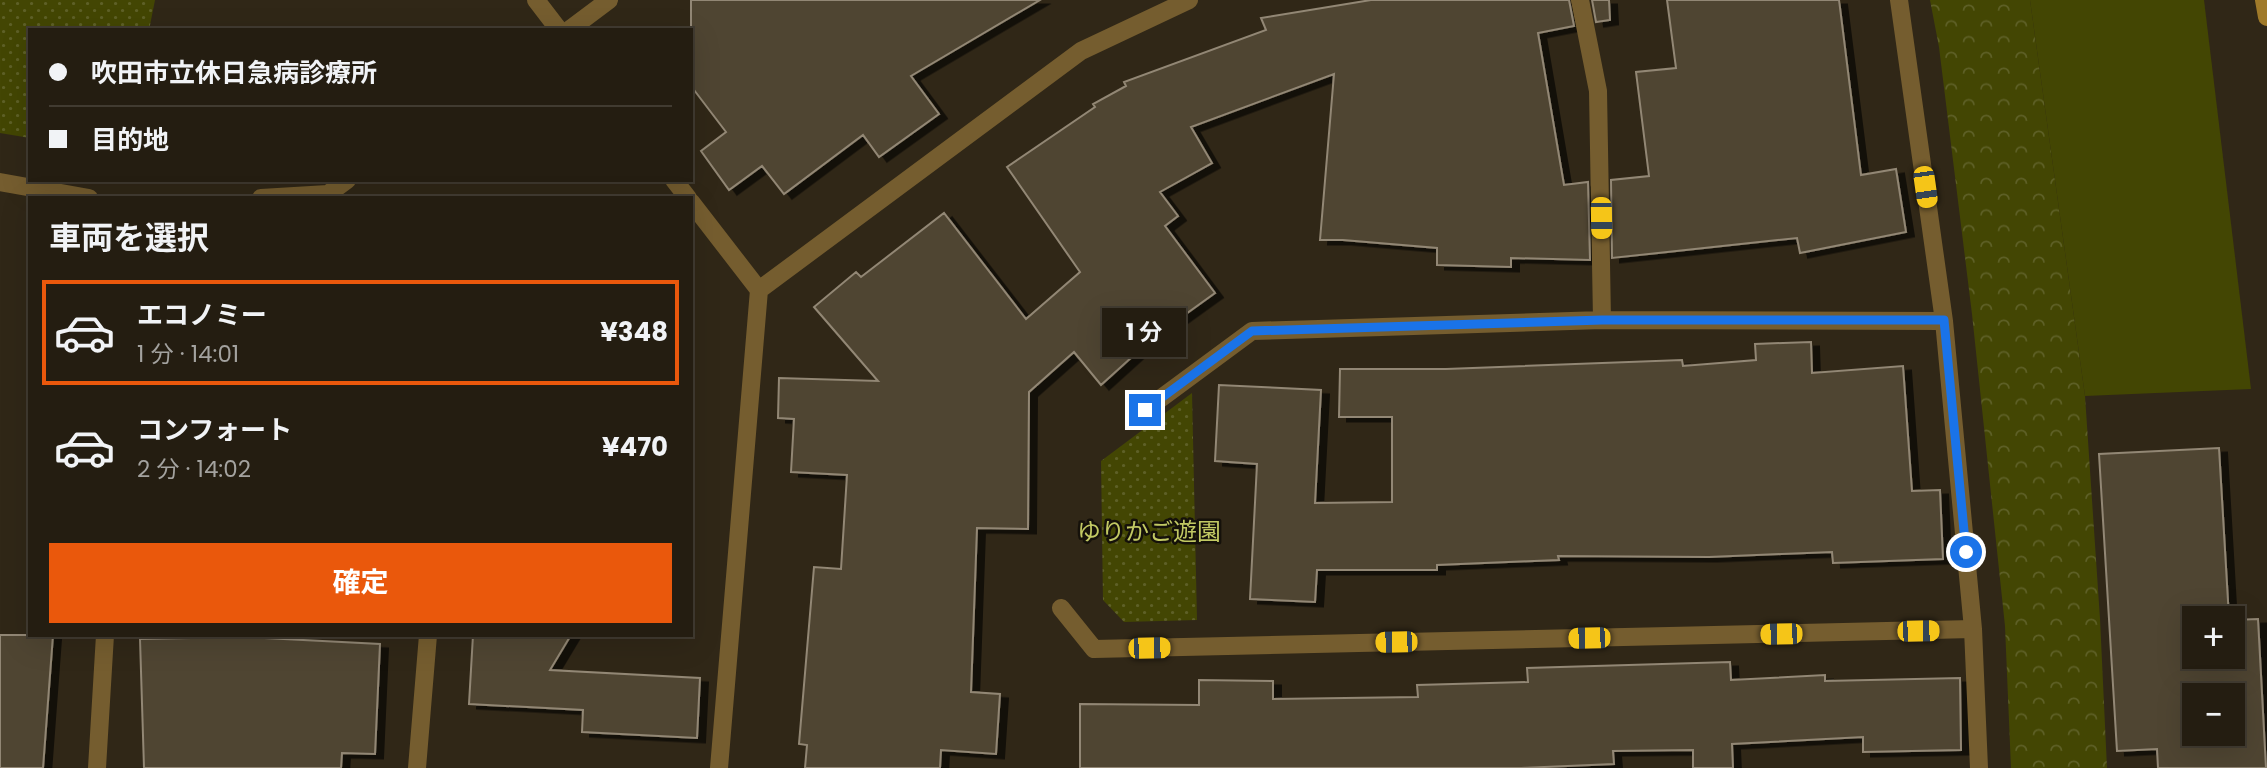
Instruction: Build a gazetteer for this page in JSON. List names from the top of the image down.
{
  "parks": ["ゆりかご遊園"],
  "page": {
    "banner": ["吹田市立休日急病診療所", "目的地"],
    "heading": "車両を選択",
    "list": [
      {
        "name": "エコノミー",
        "note": "1 分 · 14:01",
        "value": "¥348"
      },
      {
        "name": "コンフォート",
        "note": "2 分 · 14:02",
        "value": "¥470"
      }
    ],
    "bubble": "1 分",
    "buttons": "確定",
    "map_buttons": ["+", "−"]
  }
}
